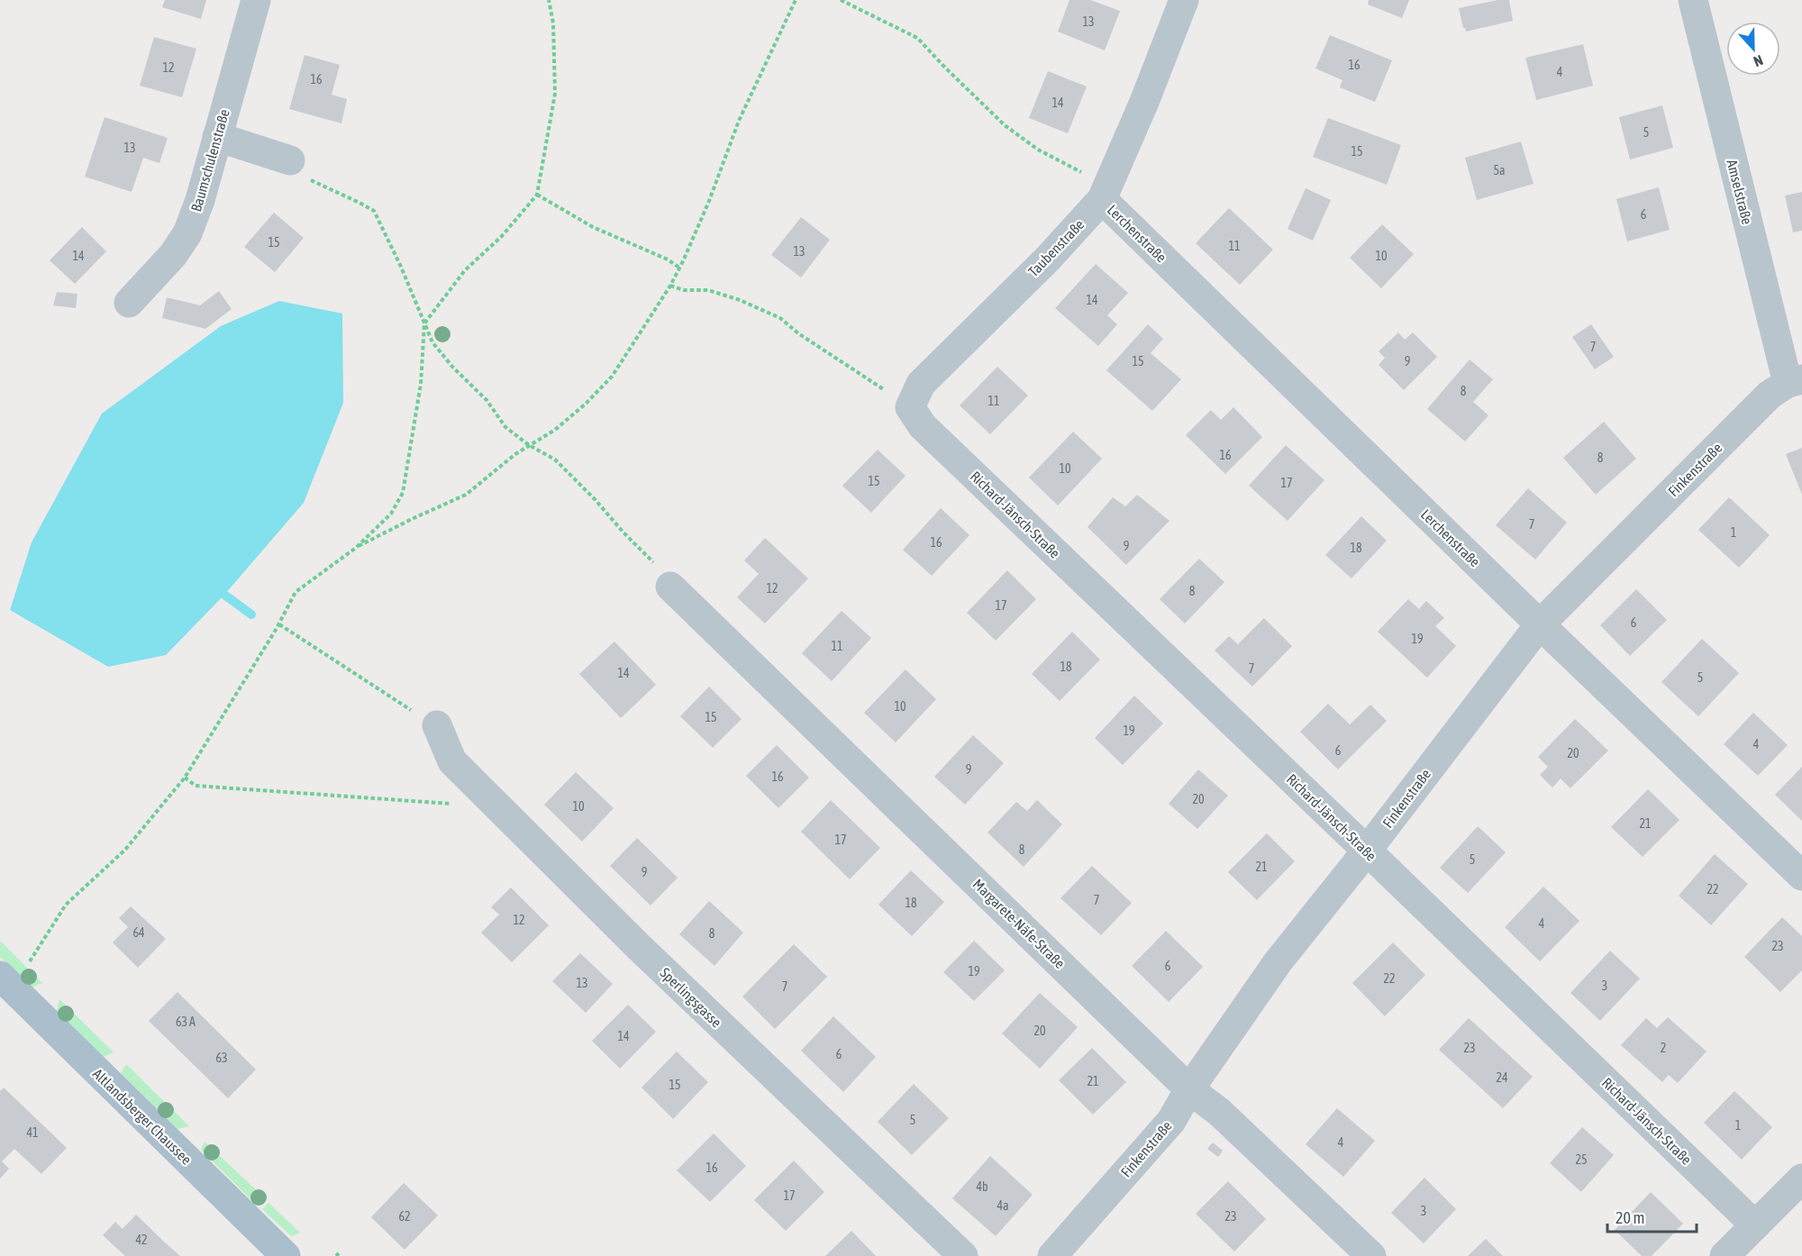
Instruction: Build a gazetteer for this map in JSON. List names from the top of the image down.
{
  "streets": {
    "main road": ["Altlandsberger Chaussee"],
    "street": [
      "Baumschulenstraße",
      "Amselstraße",
      "Lerchenstraße",
      "Taubenstraße",
      "Finkenstraße",
      "Richard-Jänsch-Straße",
      "Margarete-Näfe-Straße",
      "Sperlingsgasse"
    ]
  },
  "crossings": [
    ["Amselstraße", "Finkenstraße"],
    ["Lerchenstraße", "Taubenstraße"],
    ["Lerchenstraße", "Finkenstraße"],
    ["Taubenstraße", "Richard-Jänsch-Straße"],
    ["Finkenstraße", "Richard-Jänsch-Straße"],
    ["Finkenstraße", "Margarete-Näfe-Straße"]
  ],
  "house_numbers": [
    "13",
    "16",
    "12",
    "4",
    "16",
    "14",
    "5",
    "13",
    "15",
    "5a",
    "6",
    "15",
    "11",
    "13",
    "14",
    "10",
    "14",
    "7",
    "15",
    "9",
    "8",
    "11",
    "16",
    "8",
    "10",
    "15",
    "17",
    "7",
    "1",
    "16",
    "9",
    "18",
    "12",
    "8",
    "17",
    "6",
    "19",
    "11",
    "18",
    "7",
    "14",
    "5",
    "10",
    "15",
    "19",
    "4",
    "6",
    "20",
    "9",
    "16",
    "20",
    "10",
    "21",
    "17",
    "8",
    "5",
    "21",
    "9",
    "22",
    "7",
    "18",
    "12",
    "4",
    "64",
    "8",
    "23",
    "6",
    "19",
    "22",
    "13",
    "3",
    "7",
    "63 A",
    "20",
    "14",
    "23",
    "2",
    "6",
    "63",
    "24",
    "21",
    "15",
    "5",
    "1",
    "41",
    "4",
    "25",
    "16",
    "4b",
    "17",
    "4a",
    "3",
    "62",
    "23",
    "42"
  ],
  "scale_bar": "20 m",
  "north": "bottom"
}
